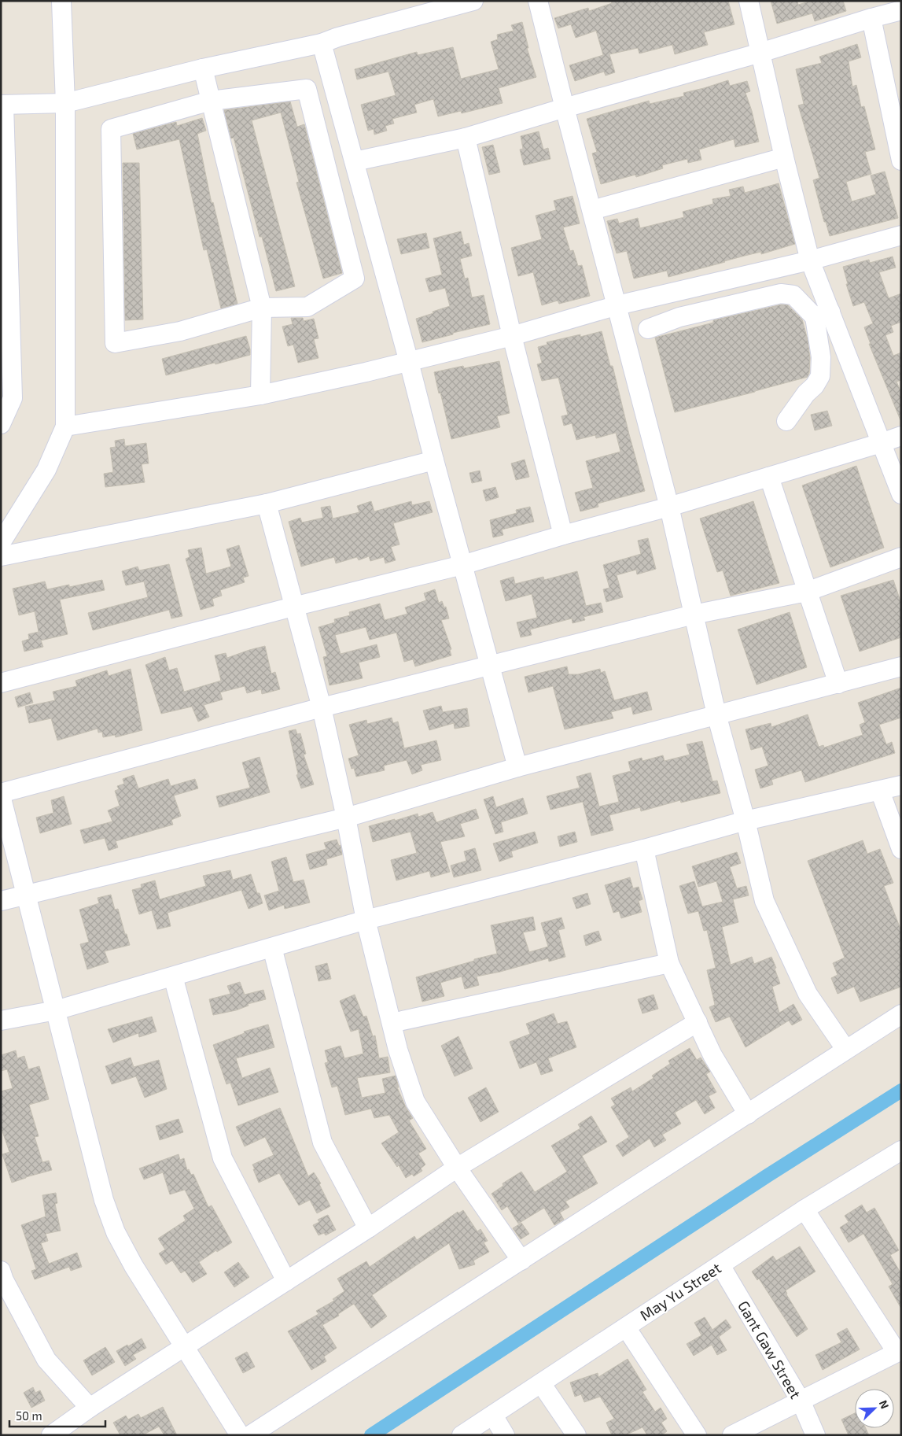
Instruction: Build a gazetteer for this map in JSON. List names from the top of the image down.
{
  "streets": {
    "street": ["May Yu Street", "Gant Gaw Street"]
  },
  "crossings": [
    ["May Yu Street", "Gant Gaw Street"]
  ],
  "scale_bar": "50 m",
  "north": "top right"
}
